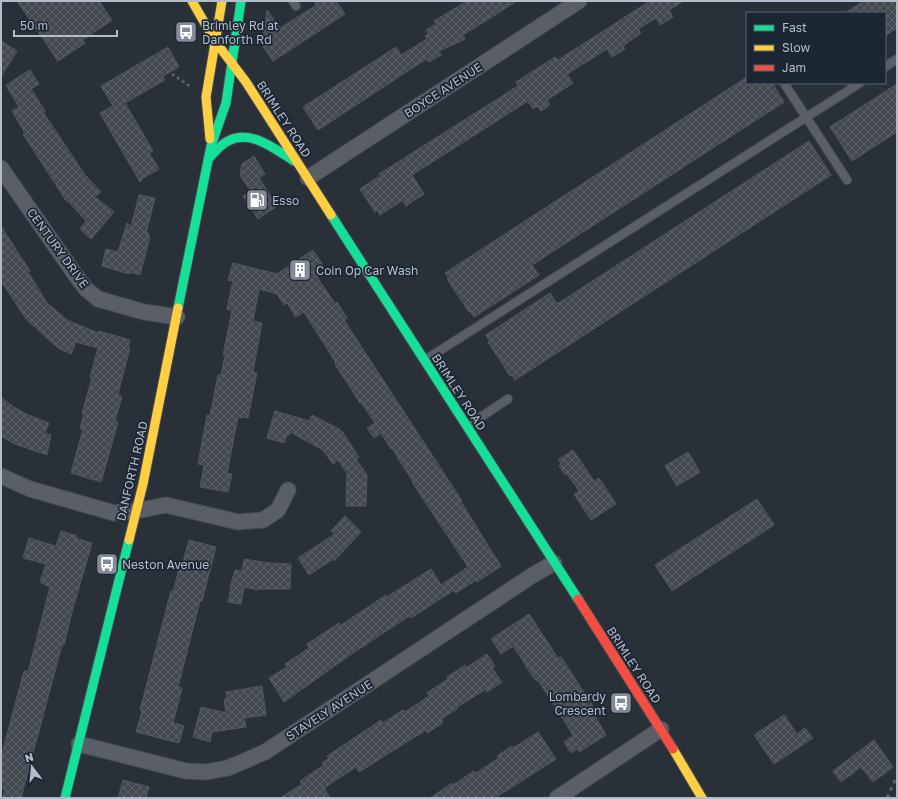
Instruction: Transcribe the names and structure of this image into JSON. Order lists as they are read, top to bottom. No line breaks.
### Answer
{"streets":{"main road":["BRIMLEY ROAD","DANFORTH ROAD"],"street":["BOYCE AVENUE","CENTURY DRIVE","STAVELY AVENUE"]},"crossings":[["BOYCE AVENUE","BRIMLEY ROAD"],["BRIMLEY ROAD","DANFORTH ROAD"],["BRIMLEY ROAD","STAVELY AVENUE"],["CENTURY DRIVE","DANFORTH ROAD"],["DANFORTH ROAD","STAVELY AVENUE"]],"places":{"bus stop":["Brimley Rd at Danforth Rd","Neston Avenue","Lombardy Crescent"],"fuel station":["Esso"],"building":["Coin Op Car Wash"]},"legend":["Fast","Slow","Jam"],"scale_bar":"50 m","north":"top"}
